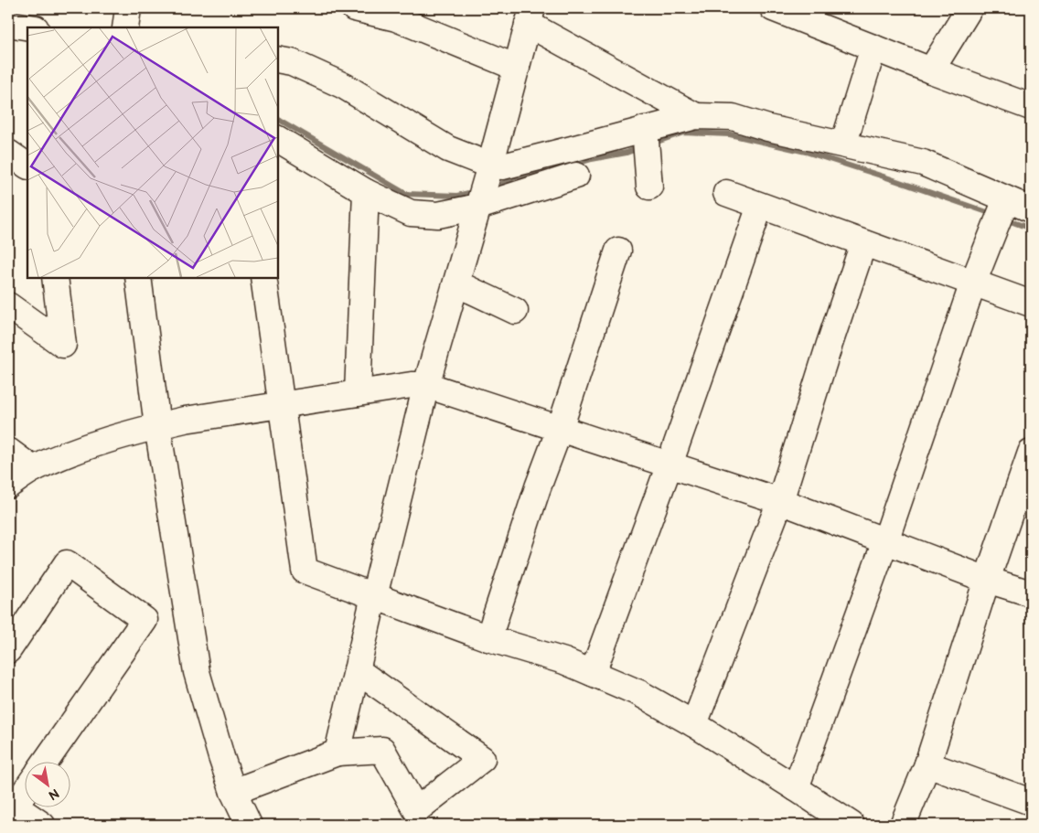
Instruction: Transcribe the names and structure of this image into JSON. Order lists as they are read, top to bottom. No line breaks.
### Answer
{"north":"bottom right"}
